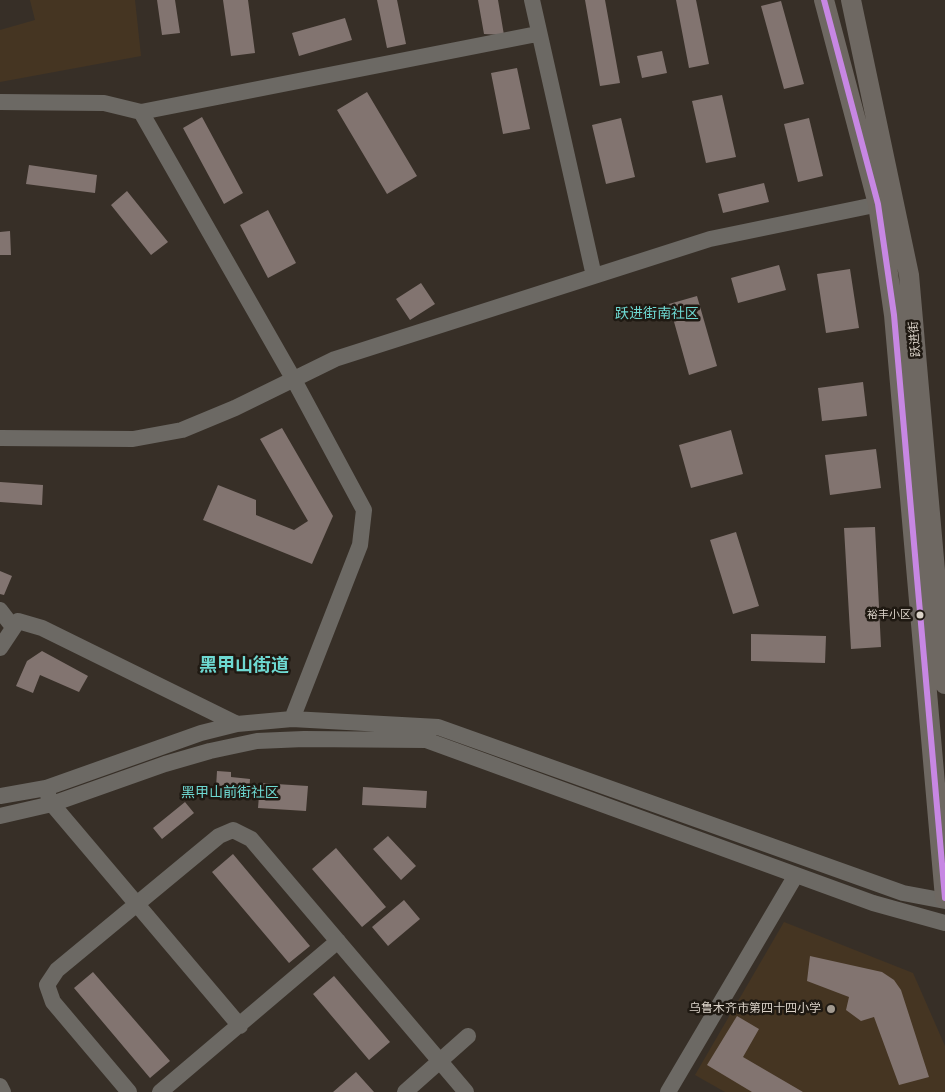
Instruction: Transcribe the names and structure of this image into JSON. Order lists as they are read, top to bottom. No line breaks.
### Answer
{"streets":{"main road":["跃进街"]},"districts":["跃进街南社区","黑甲山街道","黑甲山前街社区"],"places":["裕丰小区","乌鲁木齐市第四十四小学"]}
